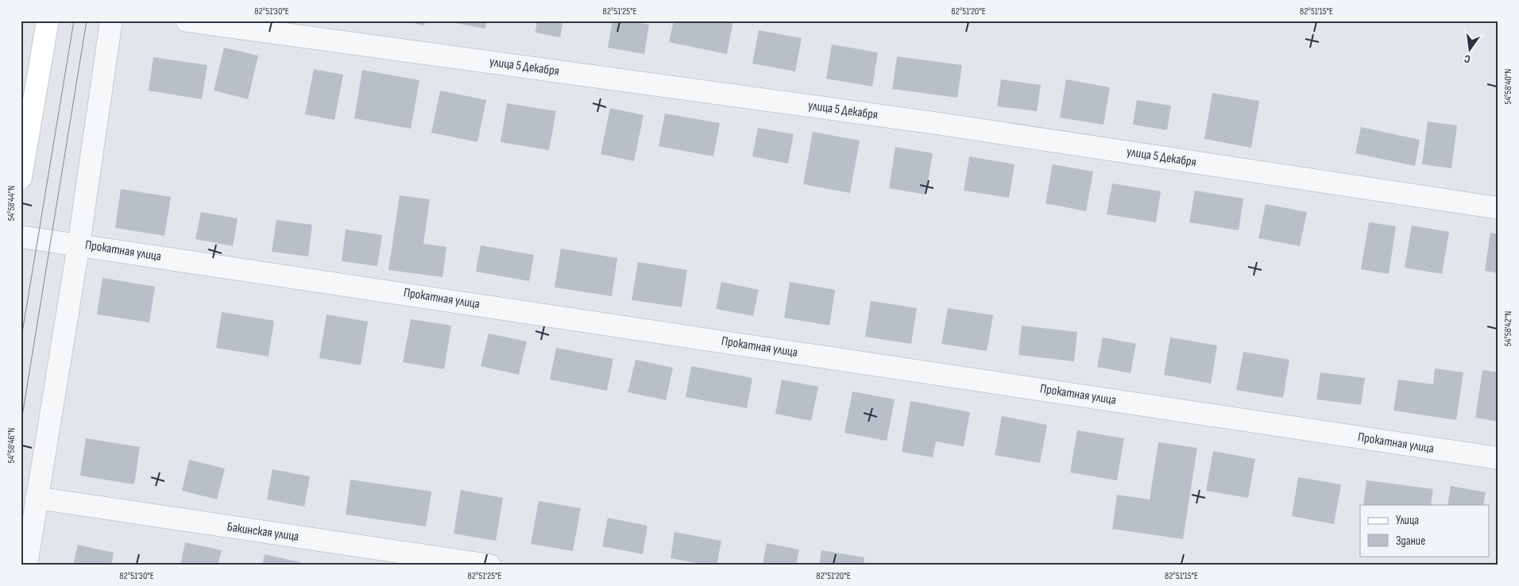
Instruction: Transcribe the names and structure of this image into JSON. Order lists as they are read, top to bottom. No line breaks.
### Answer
{"streets":{"street":["улица 5 Декабря","Прокатная улица","Бакинская улица"]},"legend":["Улица","Здание"],"north":"bottom","coordinates":["82°51'30\"E","82°51'25\"E","82°51'20\"E","82°51'15\"E","54°58'40\"N","54°58'44\"N","54°58'42\"N","54°58'46\"N"]}
